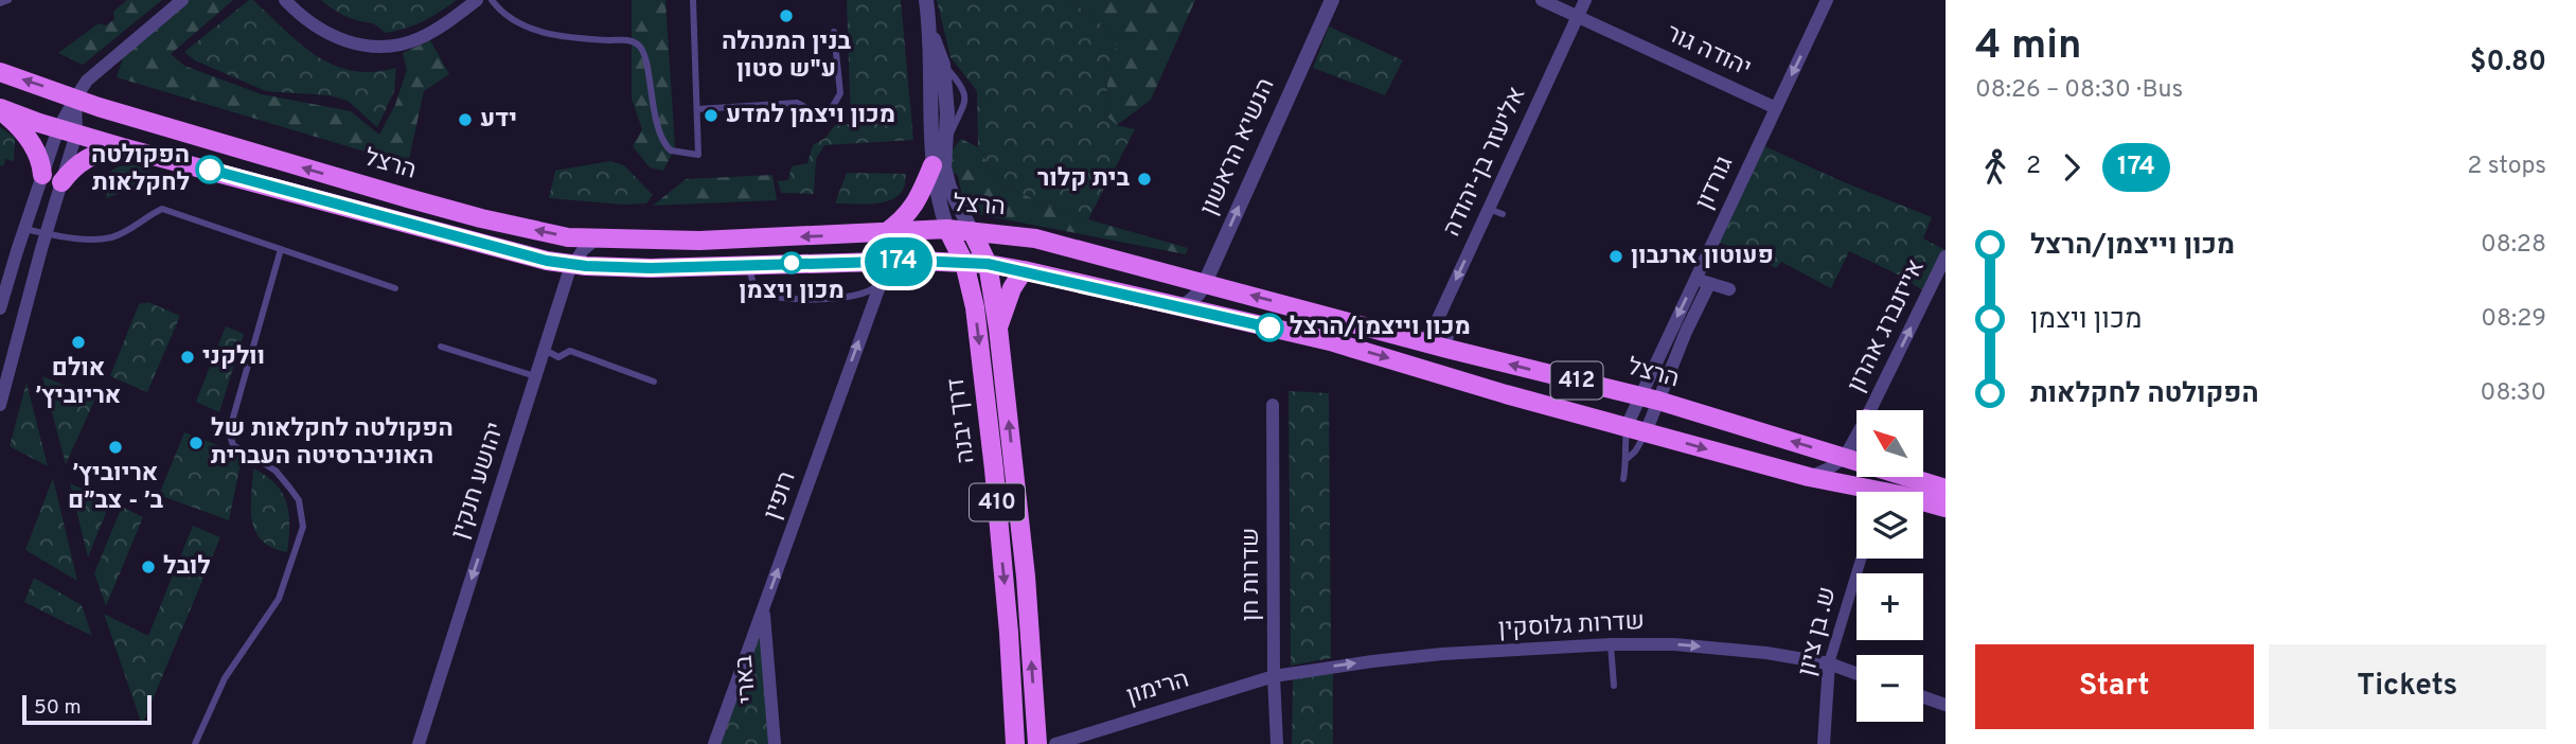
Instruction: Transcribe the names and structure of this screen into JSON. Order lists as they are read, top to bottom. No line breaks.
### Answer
{"streets":{"main road":["הרצל","412","דרך יבנה","410"],"street":["יהודה גור","הנשיא הראשון","אליעזר בן-יהודה","גורדון","אייזנברג אהרון","יהושע חנקין","רופין","שדרות חן","שדרות גלוסקין","ש. בן ציון","בארי","הרימון"]},"crossings":[["יהודה גור","אליעזר בן-יהודה"],["יהודה גור","גורדון"],["הנשיא הראשון","הרצל"],["אליעזר בן-יהודה","הרצל"],["הרצל","גורדון"],["הרצל","אייזנברג אהרון"],["הרצל","דרך יבנה"],["הרצל","יהושע חנקין"],["הרצל","רופין"],["רופין","בארי"],["שדרות חן","שדרות גלוסקין"],["שדרות חן","הרימון"],["שדרות גלוסקין","ש. בן ציון"],["שדרות גלוסקין","הרימון"]],"one_way":["הנשיא הראשון","אליעזר בן-יהודה","אייזנברג אהרון","יהושע חנקין","רופין","שדרות גלוסקין"],"places":["בנין המנהלה ע\"ש סטון","מכון ויצמן למדע","ידע","הפקולטה לחקלאות","בית קלור","פעוטון ארנבון","מכון ויצמן","מכון וייצמן/הרצל","אולם אריוביץ׳","וולקני","הפקולטה לחקלאות של האוניברסיטה העברית","אריוביץ׳ ב׳ - צב״ם","לובל"],"lines":["bus line 174"],"scale_bar":"50 m","north":"top left","page":{"on_map":"174","heading":["4 min","08:26 – 08:30 · Bus","$0.80"],"legs":["2","174","2 stops"],"list":[{"name":"מכון וייצמן/הרצל","value":"08:28"},{"name":"מכון ויצמן","value":"08:29"},{"name":"הפקולטה לחקלאות","value":"08:30"}],"map_buttons":["+","−"],"buttons":["Start","Tickets"],"scale":"50 m"}}
